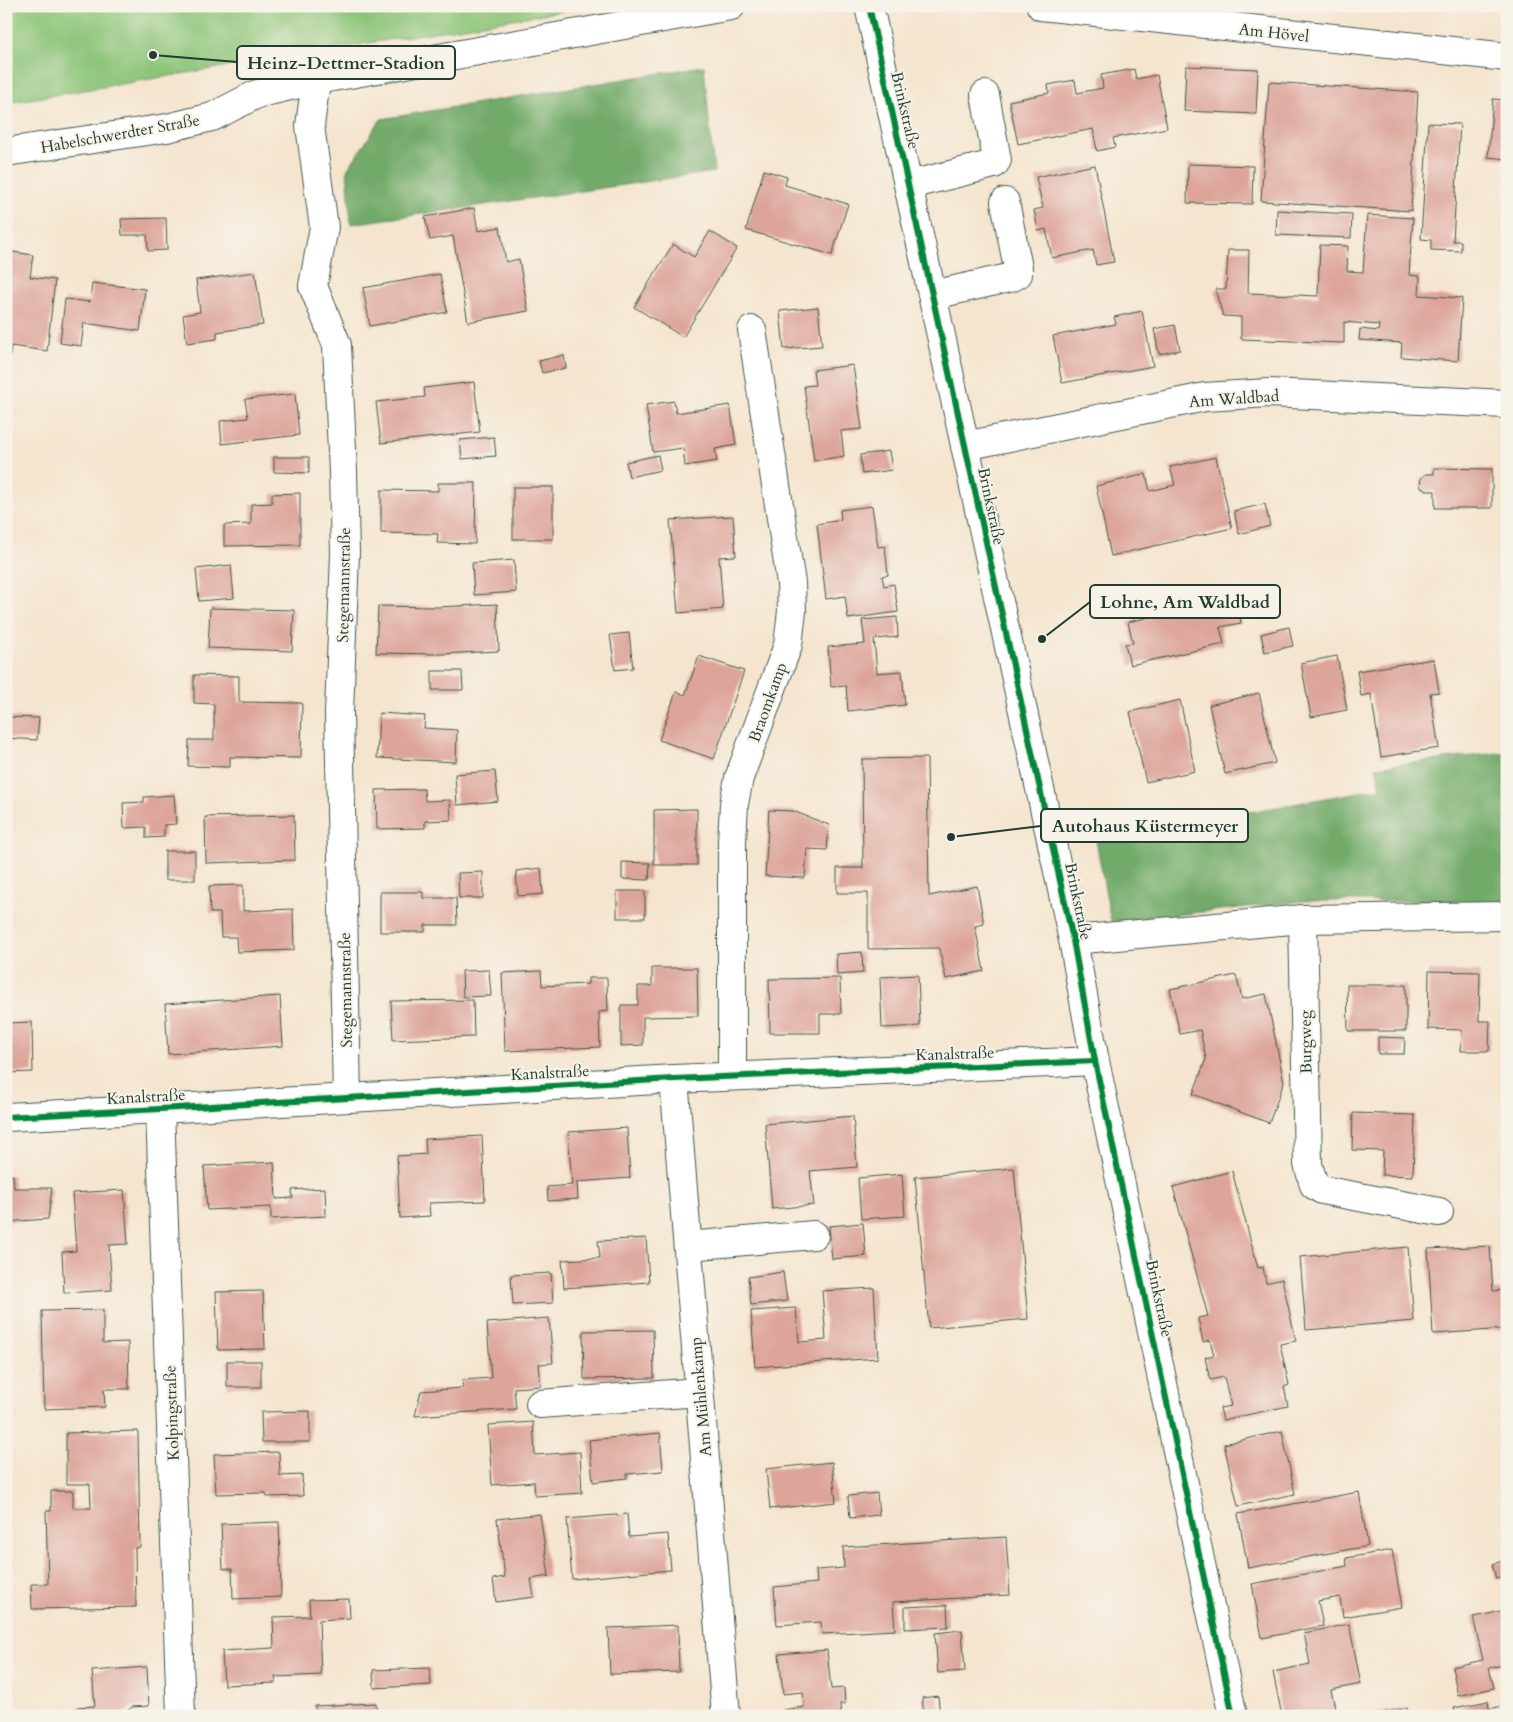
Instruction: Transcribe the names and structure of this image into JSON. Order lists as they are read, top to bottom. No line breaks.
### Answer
{"streets":{"street":["Am Hövel","Brinkstraße","Habelschwerdter Straße","Am Waldbad","Stegemannstraße","Braomkamp","Burgweg","Kanalstraße","Am Mühlenkamp","Kolpingstraße"]},"crossings":[["Brinkstraße","Am Waldbad"],["Brinkstraße","Kanalstraße"],["Habelschwerdter Straße","Stegemannstraße"],["Stegemannstraße","Kanalstraße"],["Braomkamp","Kanalstraße"],["Kanalstraße","Am Mühlenkamp"],["Kanalstraße","Kolpingstraße"]],"places":["Heinz-Dettmer-Stadion","Lohne, Am Waldbad","Autohaus Küstermeyer"]}
